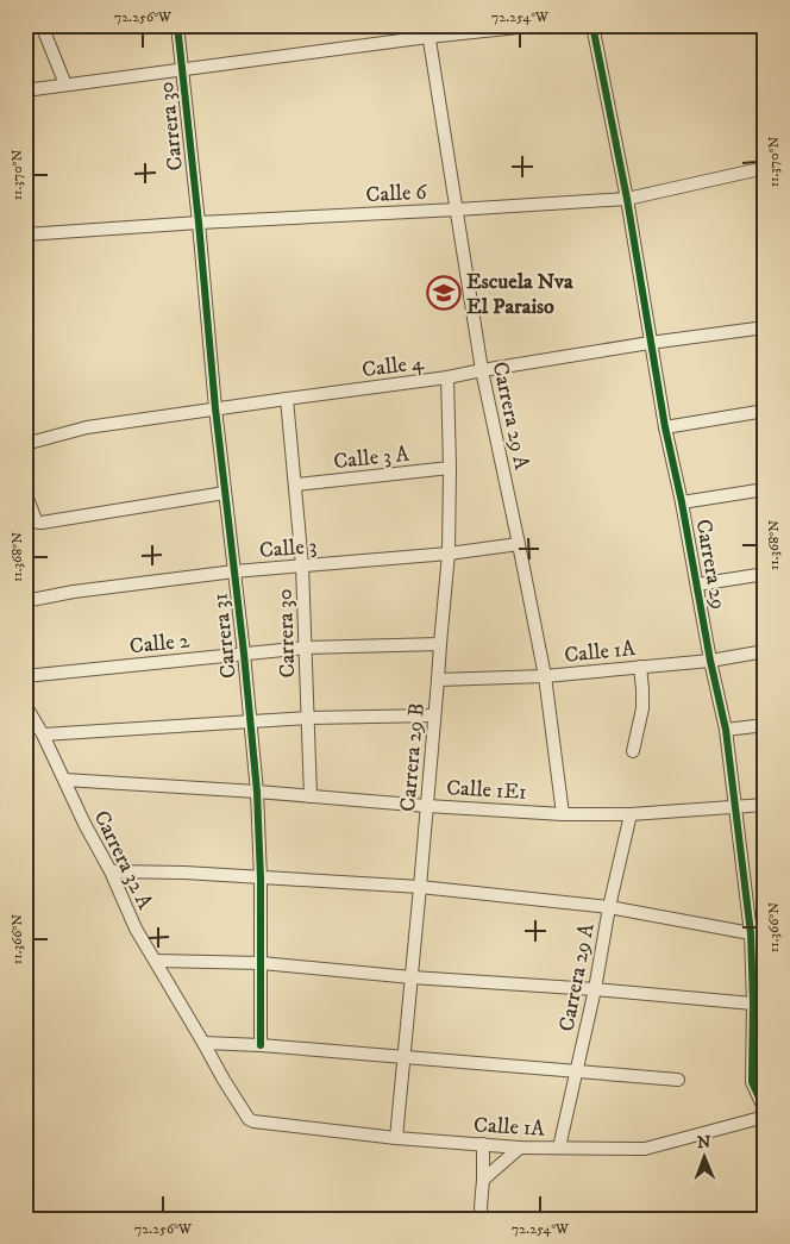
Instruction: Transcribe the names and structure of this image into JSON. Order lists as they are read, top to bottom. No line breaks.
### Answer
{"streets":{"street":["Carrera 30","Calle 6","Calle 4","Carrera 29 A","Calle 3 A","Calle 3","Carrera 29","Carrera 31","Calle 2","Calle 1A","Carrera 29 B","Calle 1E1","Carrera 32 A"]},"crossings":[["Carrera 30","Calle 6"],["Carrera 30","Calle 4"],["Carrera 30","Calle 3 A"],["Carrera 30","Calle 3"],["Carrera 30","Carrera 31"],["Carrera 30","Calle 2"],["Carrera 30","Calle 1E1"],["Calle 6","Carrera 29 A"],["Calle 6","Carrera 29"],["Calle 6","Carrera 31"],["Calle 4","Carrera 29 A"],["Calle 4","Carrera 29"],["Calle 4","Carrera 31"],["Calle 4","Carrera 29 B"],["Carrera 29 A","Calle 3"],["Carrera 29 A","Calle 1A"],["Carrera 29 A","Calle 1E1"],["Calle 3 A","Carrera 29 B"],["Calle 3","Carrera 31"],["Calle 3","Carrera 29 B"],["Carrera 29","Calle 1A"],["Carrera 29","Calle 1E1"],["Carrera 31","Calle 2"],["Carrera 31","Calle 1E1"],["Calle 2","Carrera 29 B"],["Calle 1A","Carrera 29 B"],["Calle 1A","Carrera 32 A"],["Carrera 29 B","Calle 1E1"],["Calle 1E1","Carrera 32 A"]],"places":{"school or university":["Escuela Nva El Paraiso"]},"north":"top","coordinates":["72.256°W","72.254°W","11.370°N","11.368°N","11.366°N"]}
